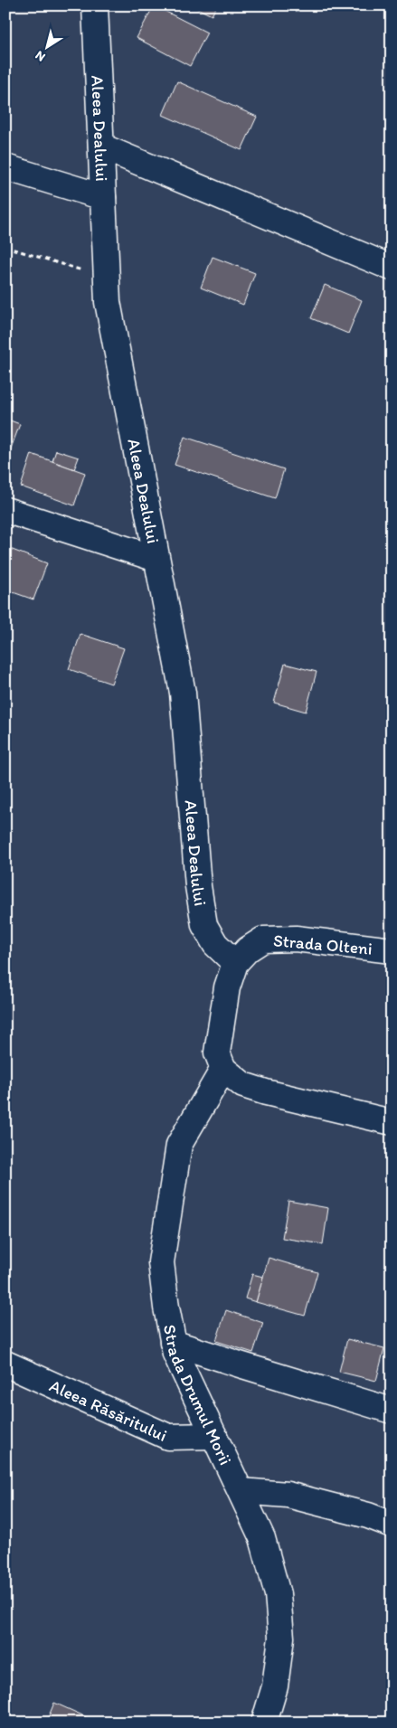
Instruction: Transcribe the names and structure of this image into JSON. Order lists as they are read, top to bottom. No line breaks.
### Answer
{"streets":{"street":["Aleea Dealului","Strada Olteni","Strada Drumul Morii","Aleea Răsăritului"]},"crossings":[["Aleea Dealului","Strada Olteni"],["Strada Drumul Morii","Aleea Răsăritului"]],"north":"bottom left"}
